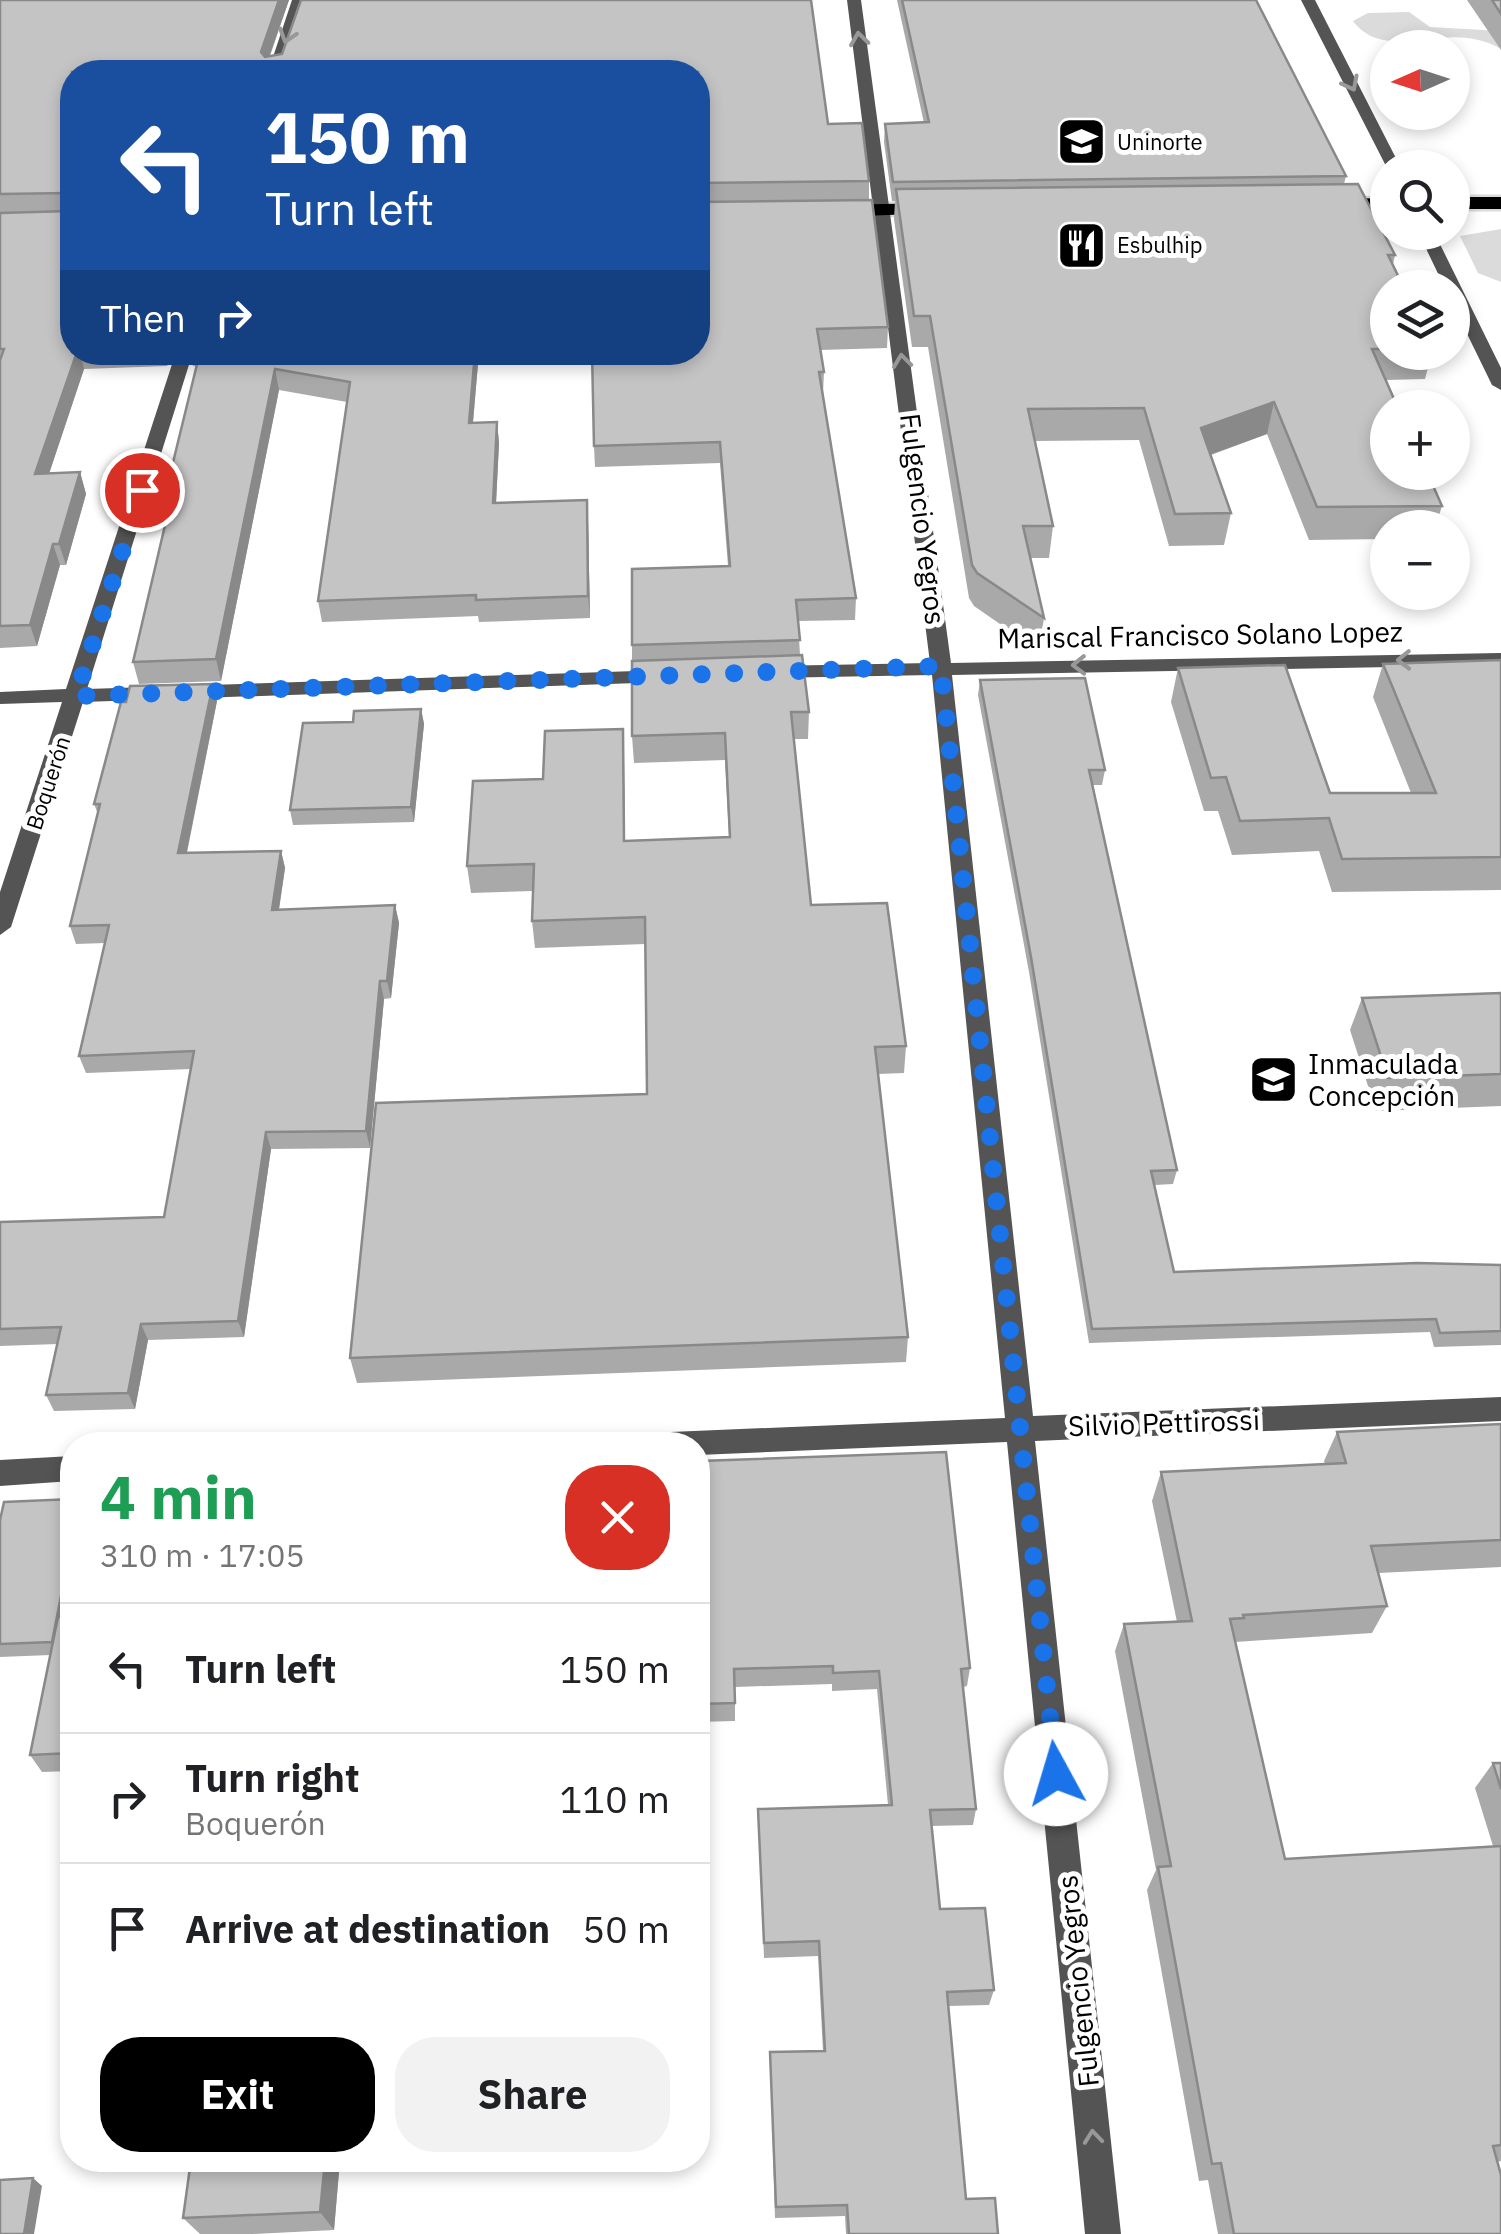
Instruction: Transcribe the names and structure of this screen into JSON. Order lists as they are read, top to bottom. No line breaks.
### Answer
{"streets":{"street":["Fulgencio Yegros","Mariscal Francisco Solano Lopez","Boquerón","Silvio Pettirossi"]},"crossings":[["Fulgencio Yegros","Mariscal Francisco Solano Lopez"],["Fulgencio Yegros","Silvio Pettirossi"]],"one_way":["Fulgencio Yegros","Mariscal Francisco Solano Lopez"],"places":{"school or university":["Uninorte","Inmaculada Concepción"],"restaurant":["Esbulhip"]},"north":"left","page":{"map_buttons":["+","−"],"turn":["150 m","Turn left"],"then":"Then","heading":["4 min","310 m · 17:05"],"list":[{"name":"Turn left","value":"150 m"},{"name":"Turn right","note":"Boquerón","value":"110 m"},{"name":"Arrive at destination","value":"50 m"}],"buttons":["Exit","Share"]}}
